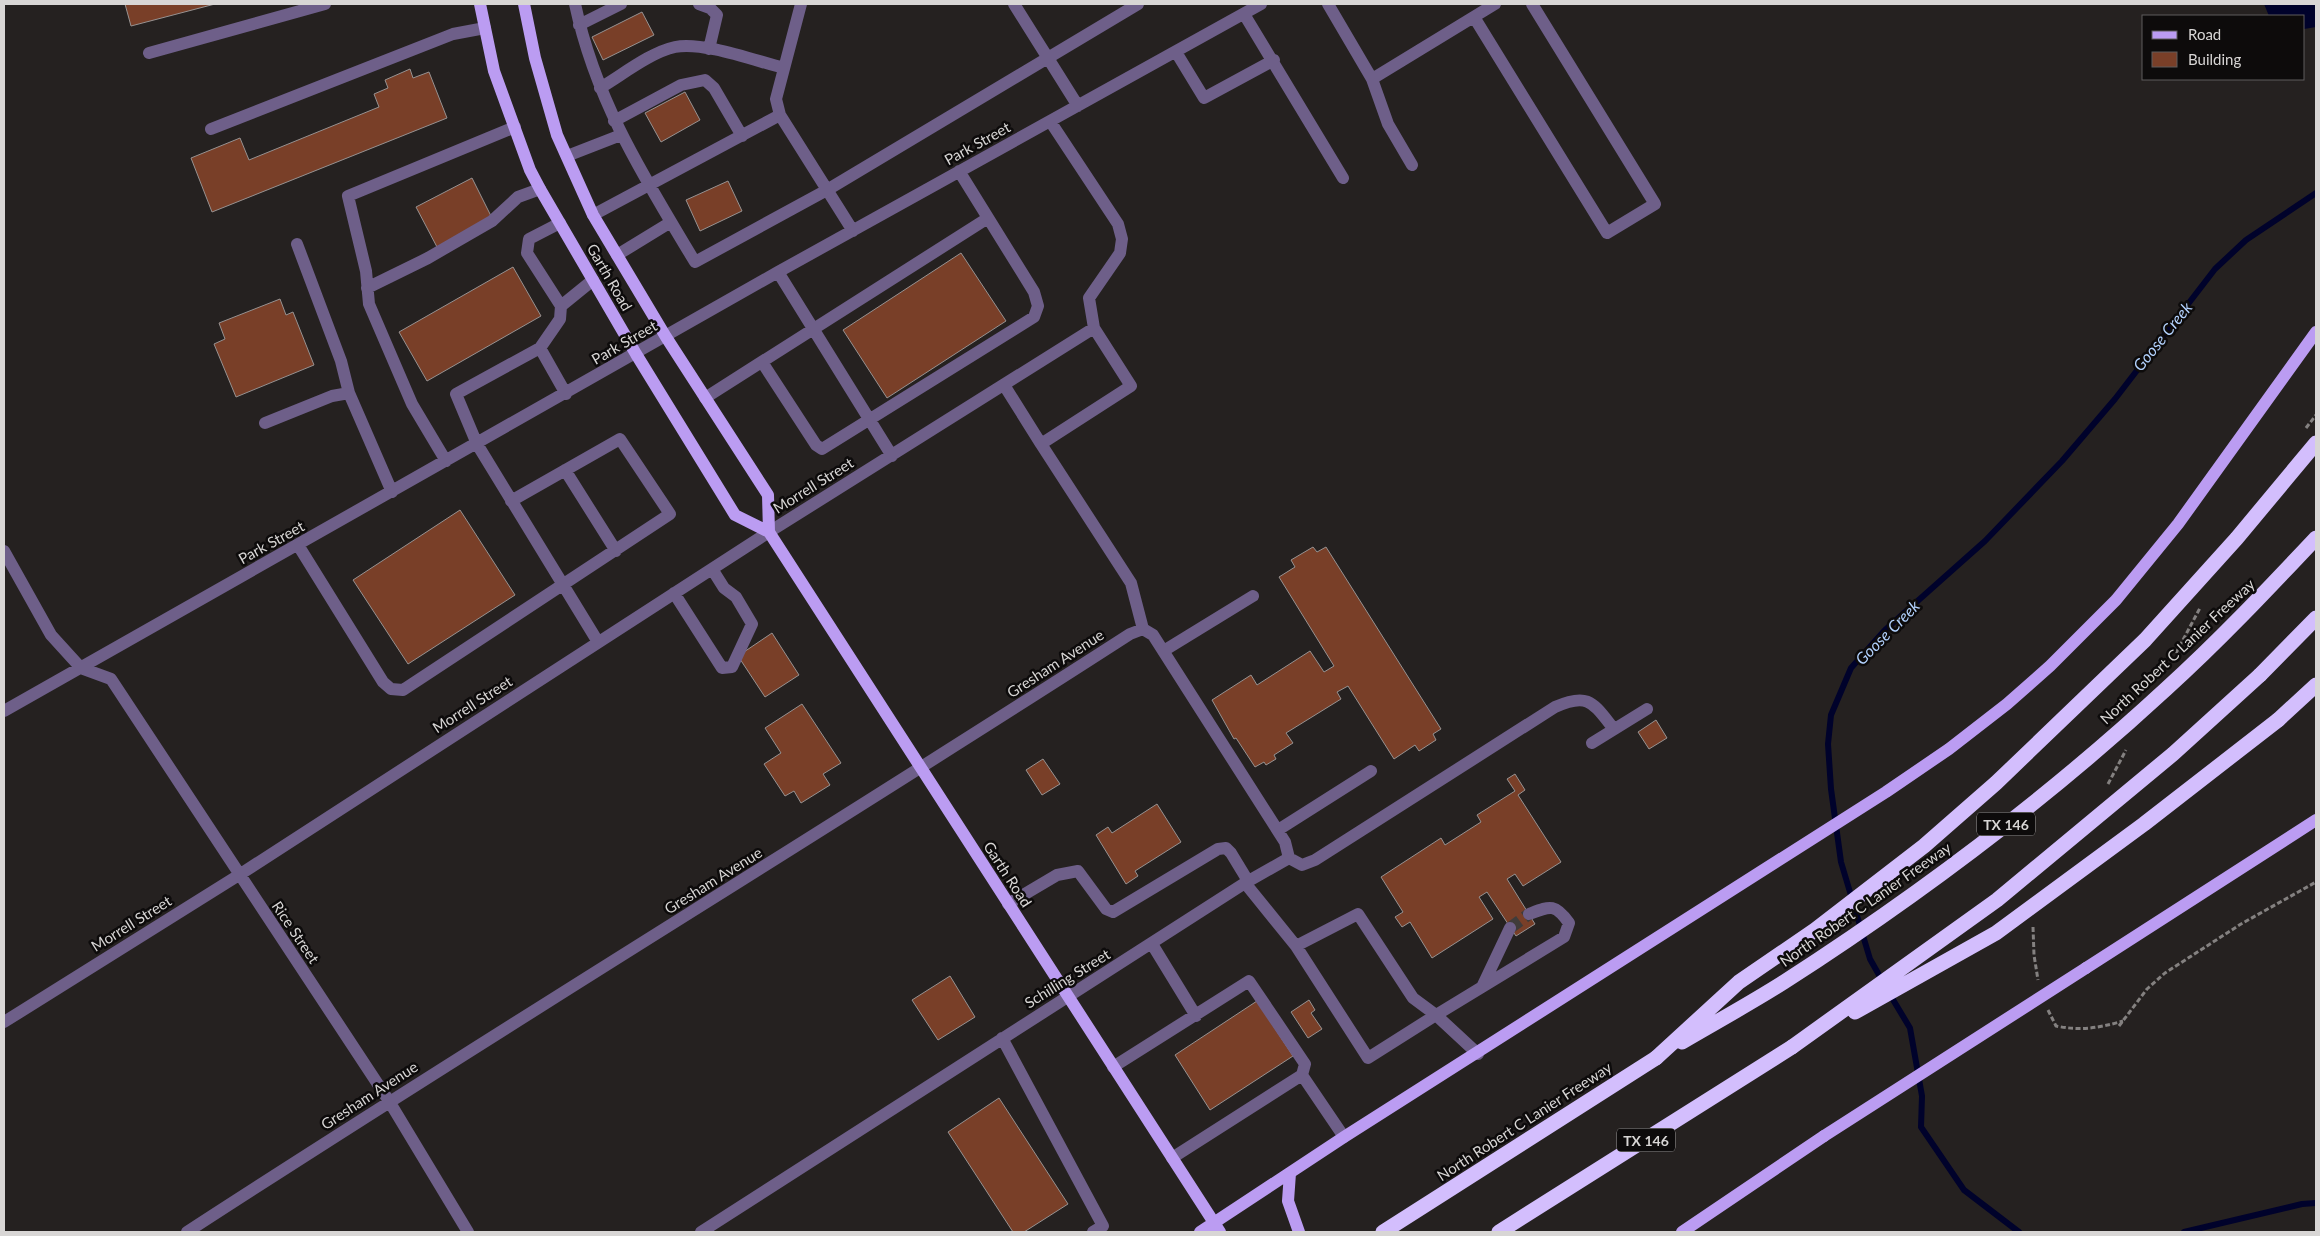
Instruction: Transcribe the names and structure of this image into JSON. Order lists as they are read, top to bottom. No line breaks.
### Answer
{"streets":{"highway":["North Robert C Lanier Freeway","TX 146"],"main road":["Garth Road"],"street":["Park Street","Morrell Street","Gresham Avenue","Rice Street","Schilling Street"]},"crossings":[["Park Street","Garth Road"],["Park Street","Rice Street"],["Garth Road","Morrell Street"],["Garth Road","Gresham Avenue"],["Garth Road","Schilling Street"],["Morrell Street","Rice Street"],["Gresham Avenue","Rice Street"]],"water":["Goose Creek"],"legend":["Road","Building"]}
